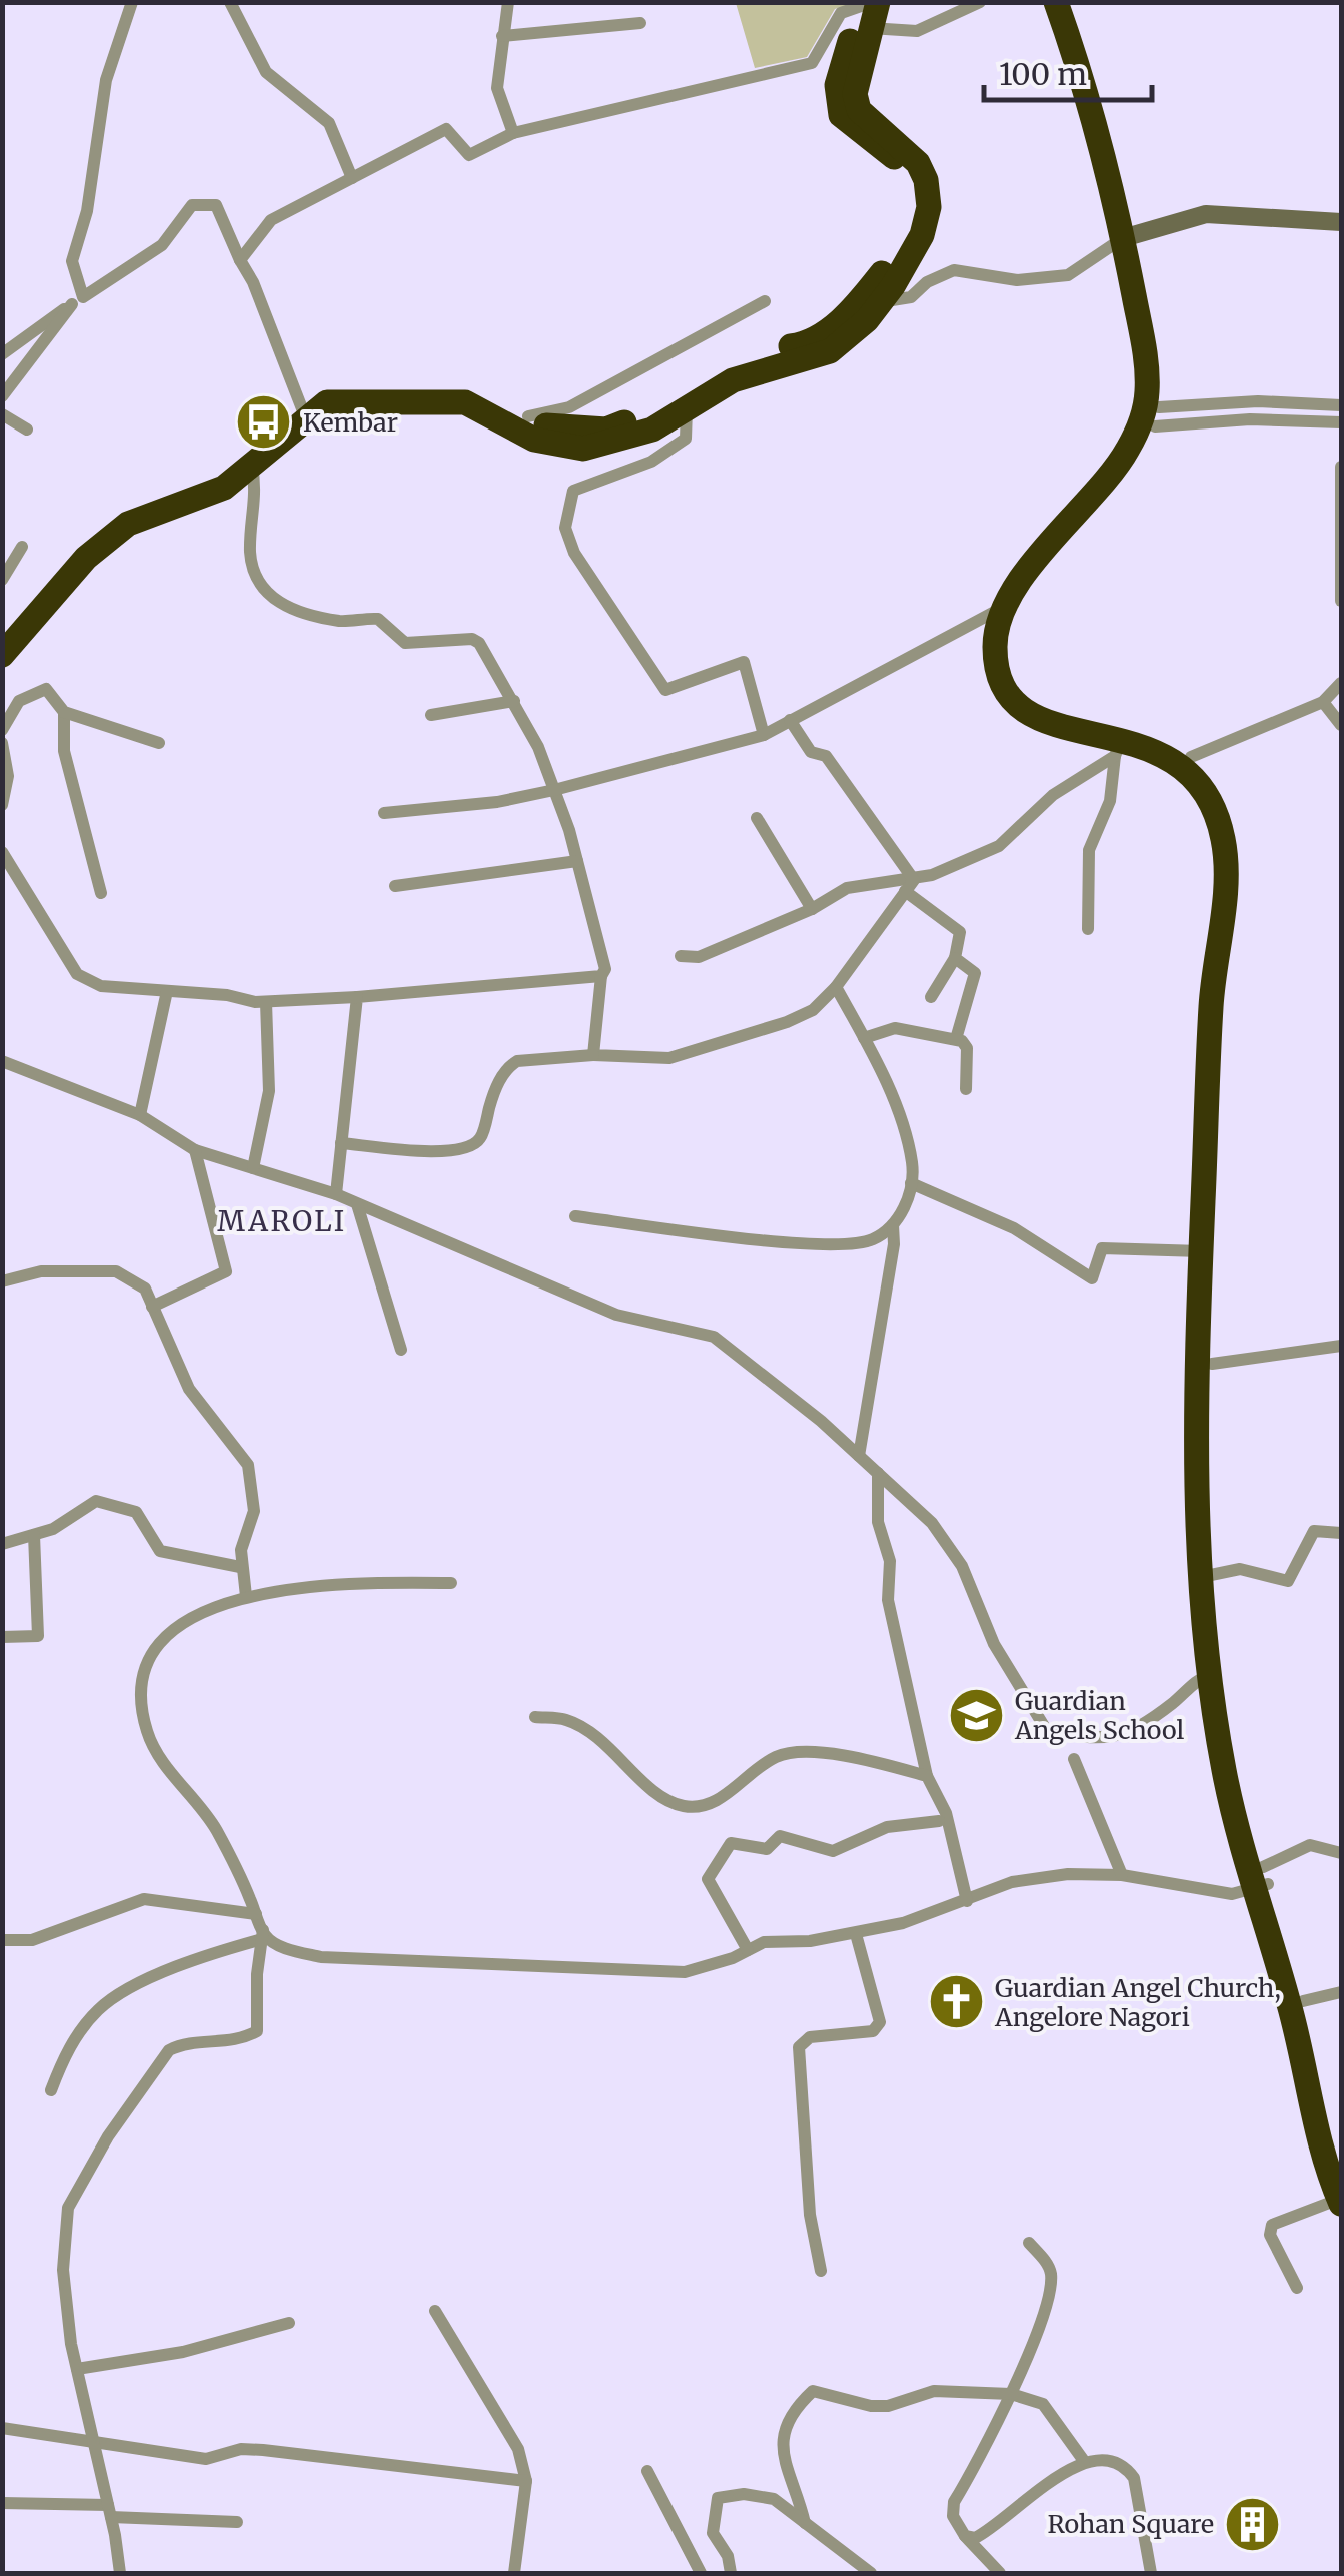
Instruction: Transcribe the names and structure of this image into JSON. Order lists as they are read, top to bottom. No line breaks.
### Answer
{"districts":["MAROLI"],"places":{"bus stop":["Kembar"],"school or university":["Guardian Angels School"],"church":["Guardian Angel Church, Angelore Nagori"],"building":["Rohan Square"]},"scale_bar":"100 m"}
